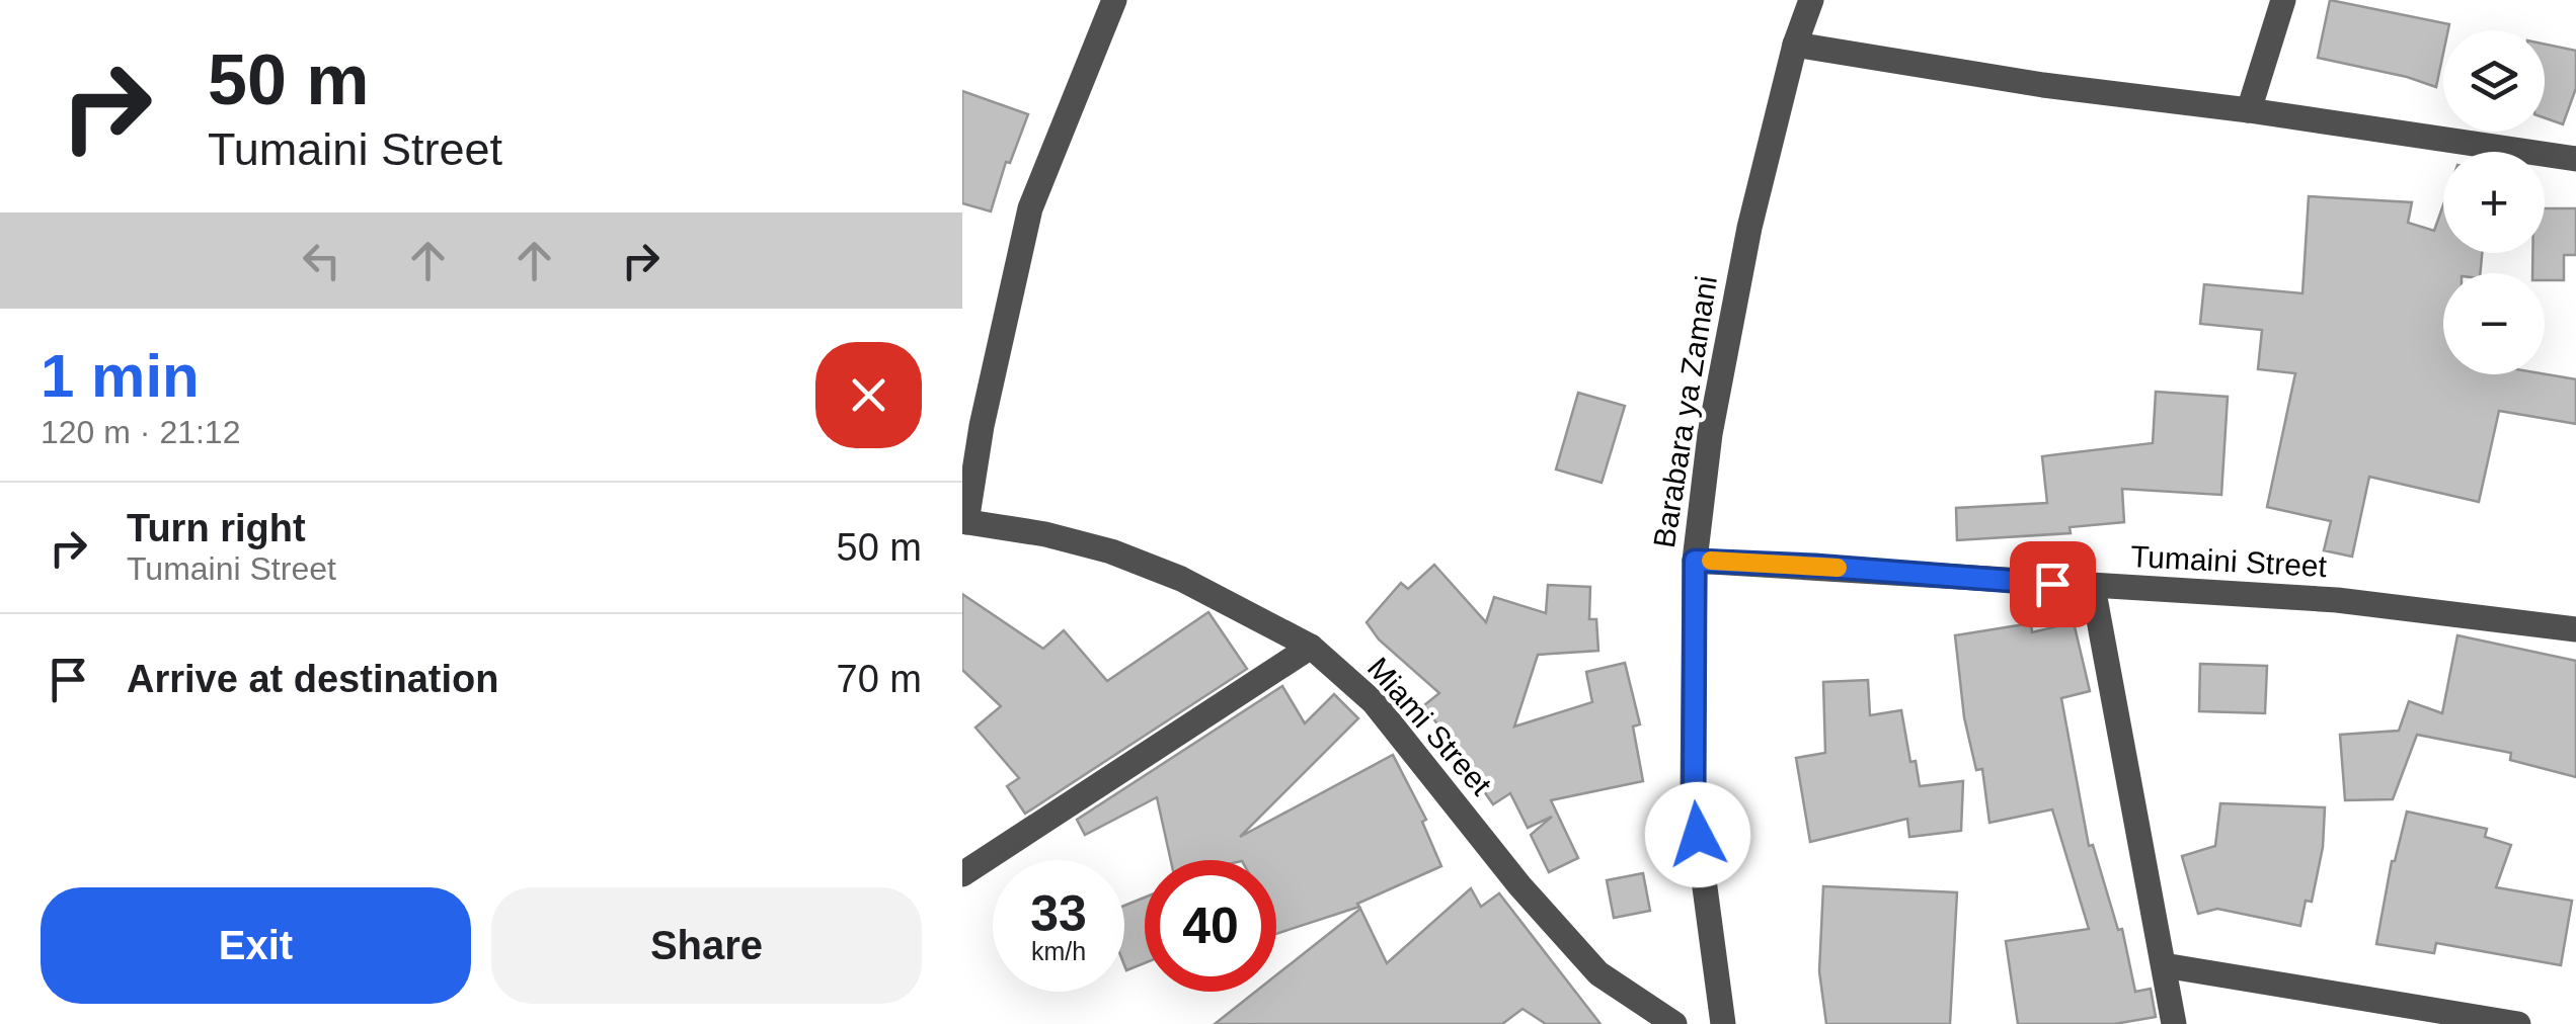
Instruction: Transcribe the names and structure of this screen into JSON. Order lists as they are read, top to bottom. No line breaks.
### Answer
{"streets":{"street":["Barabara ya Zamani","Tumaini Street","Miami Street"]},"crossings":[["Barabara ya Zamani","Tumaini Street"]],"page":{"turn":["50 m","Tumaini Street"],"map_buttons":["+","−"],"heading":["1 min","120 m · 21:12"],"list":[{"name":"Turn right","note":"Tumaini Street","value":"50 m"},{"name":"Arrive at destination","value":"70 m"}],"speed":"33 km/h","limit":"40","buttons":["Exit","Share"]}}
